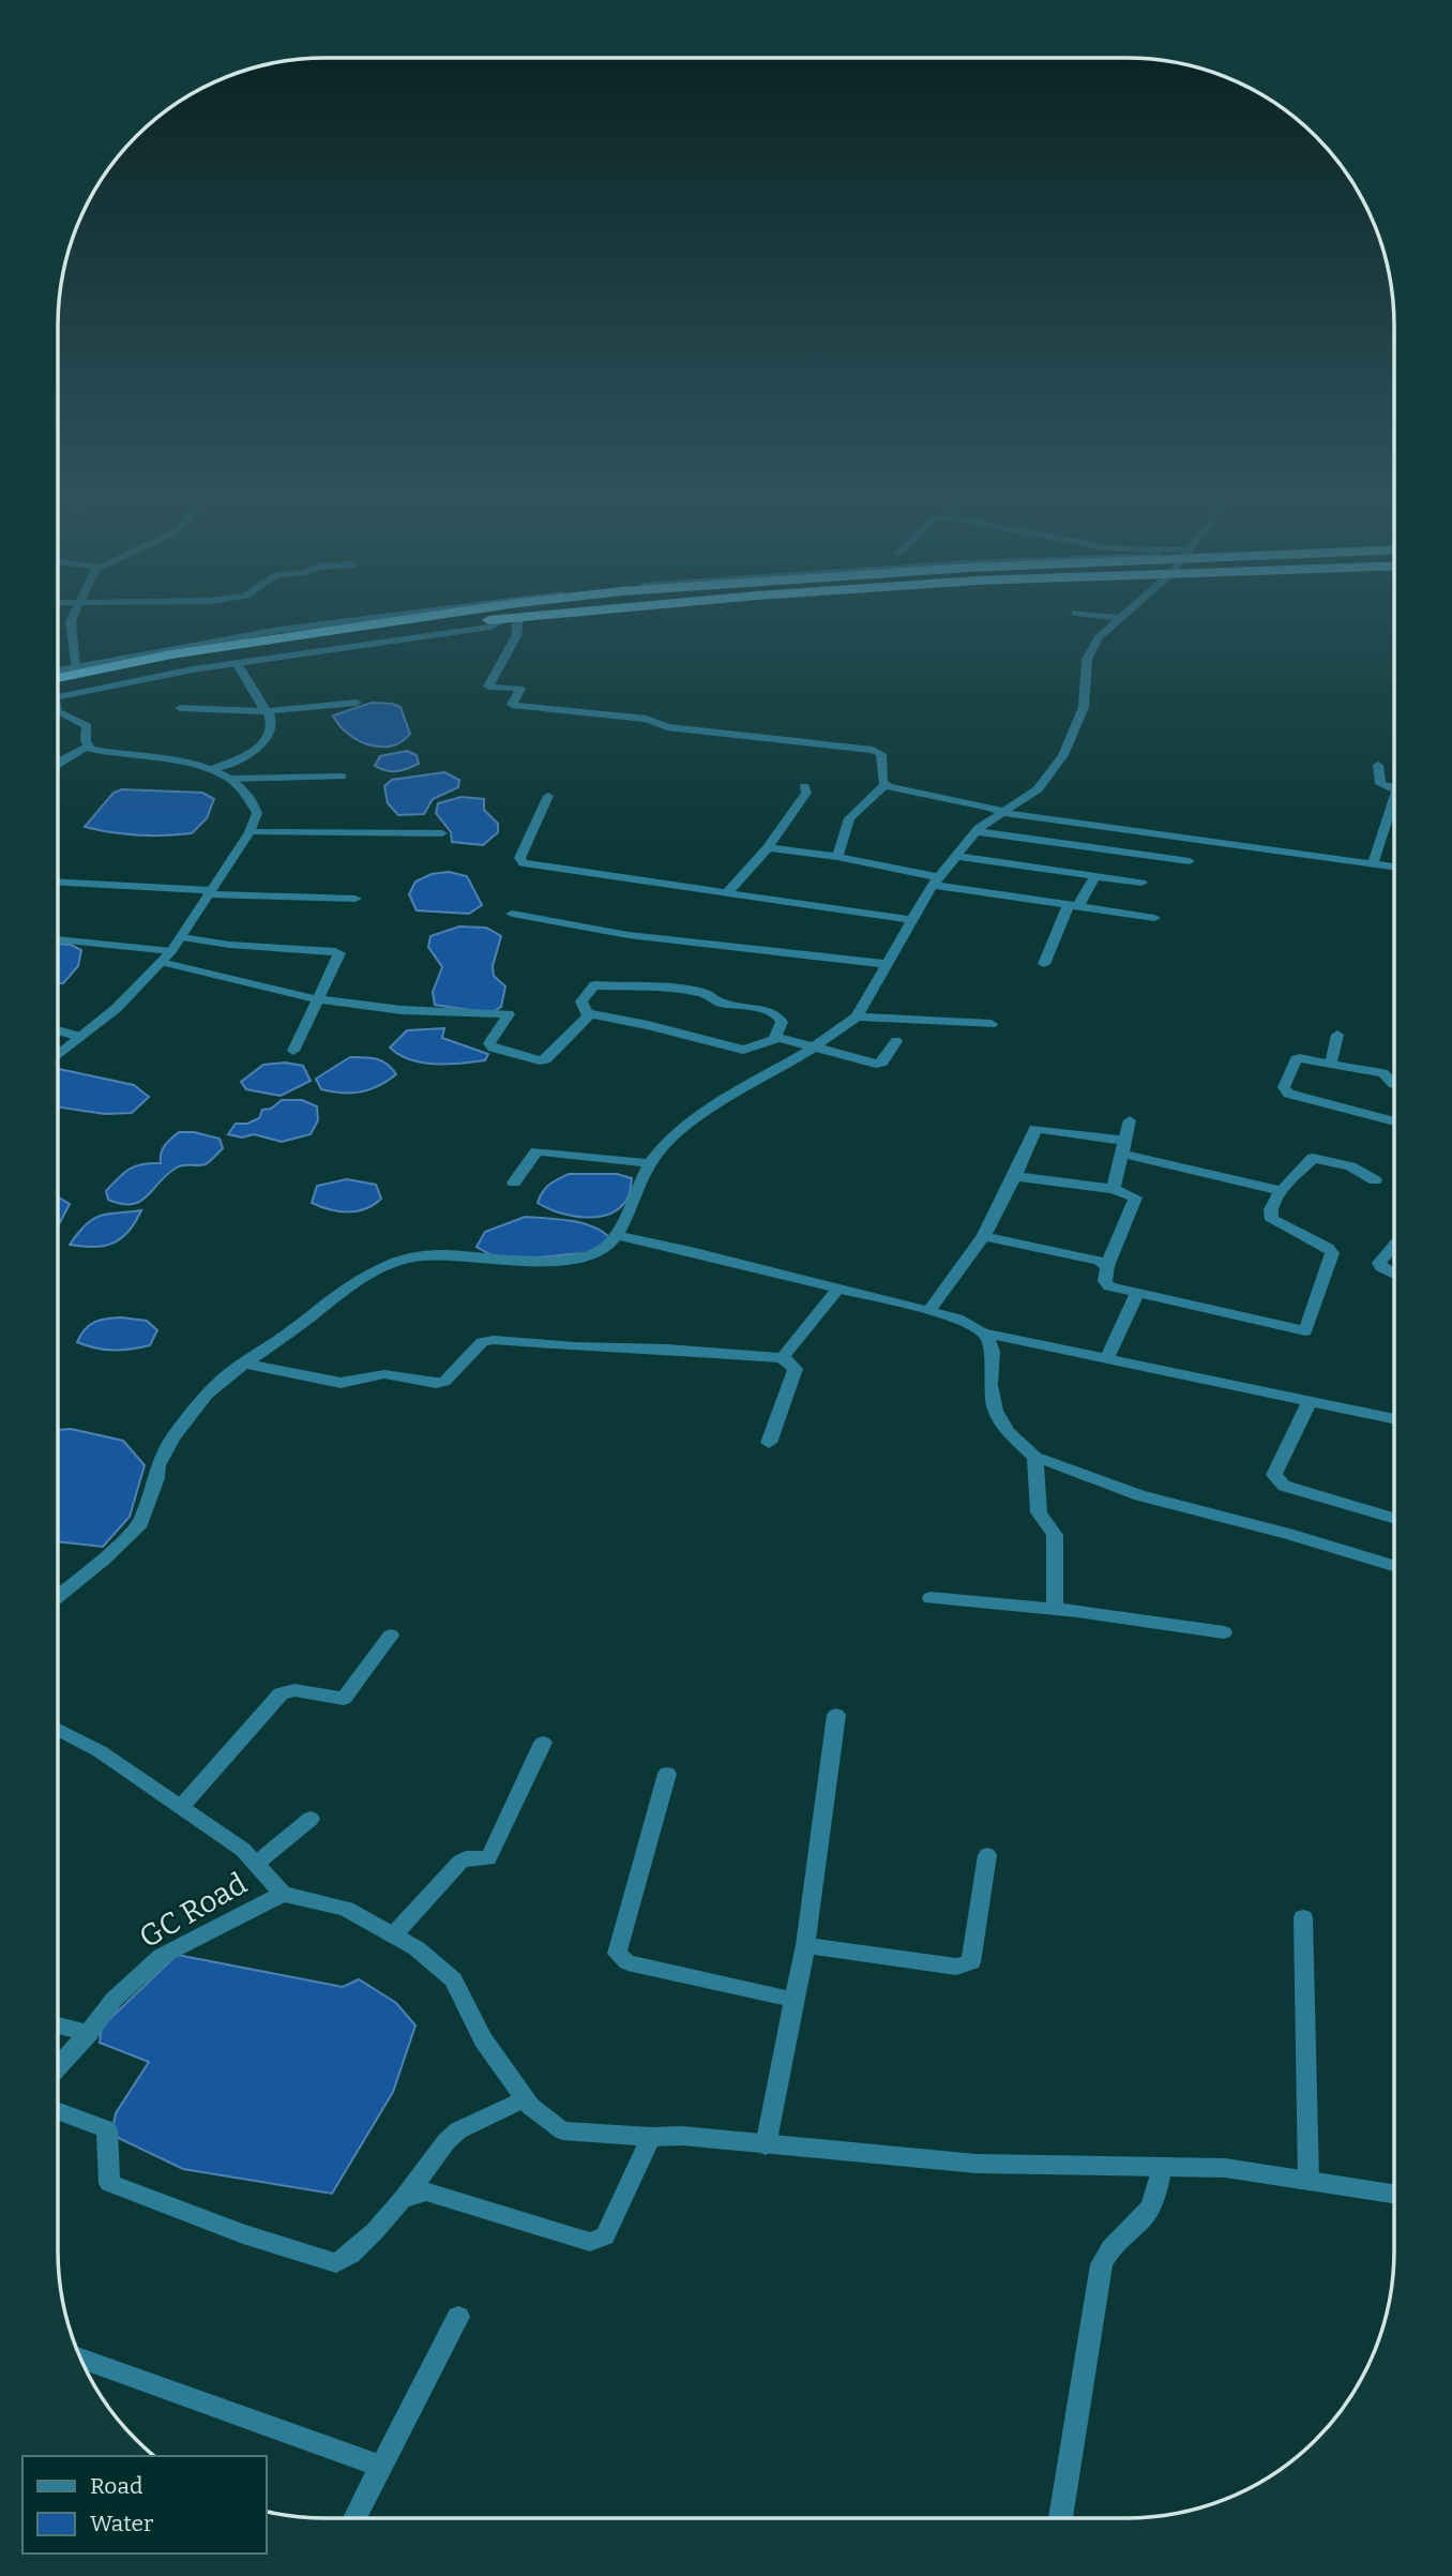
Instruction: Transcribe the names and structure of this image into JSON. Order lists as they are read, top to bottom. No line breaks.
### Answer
{"streets":{"street":["GC Road"]},"legend":["Road","Water"]}
